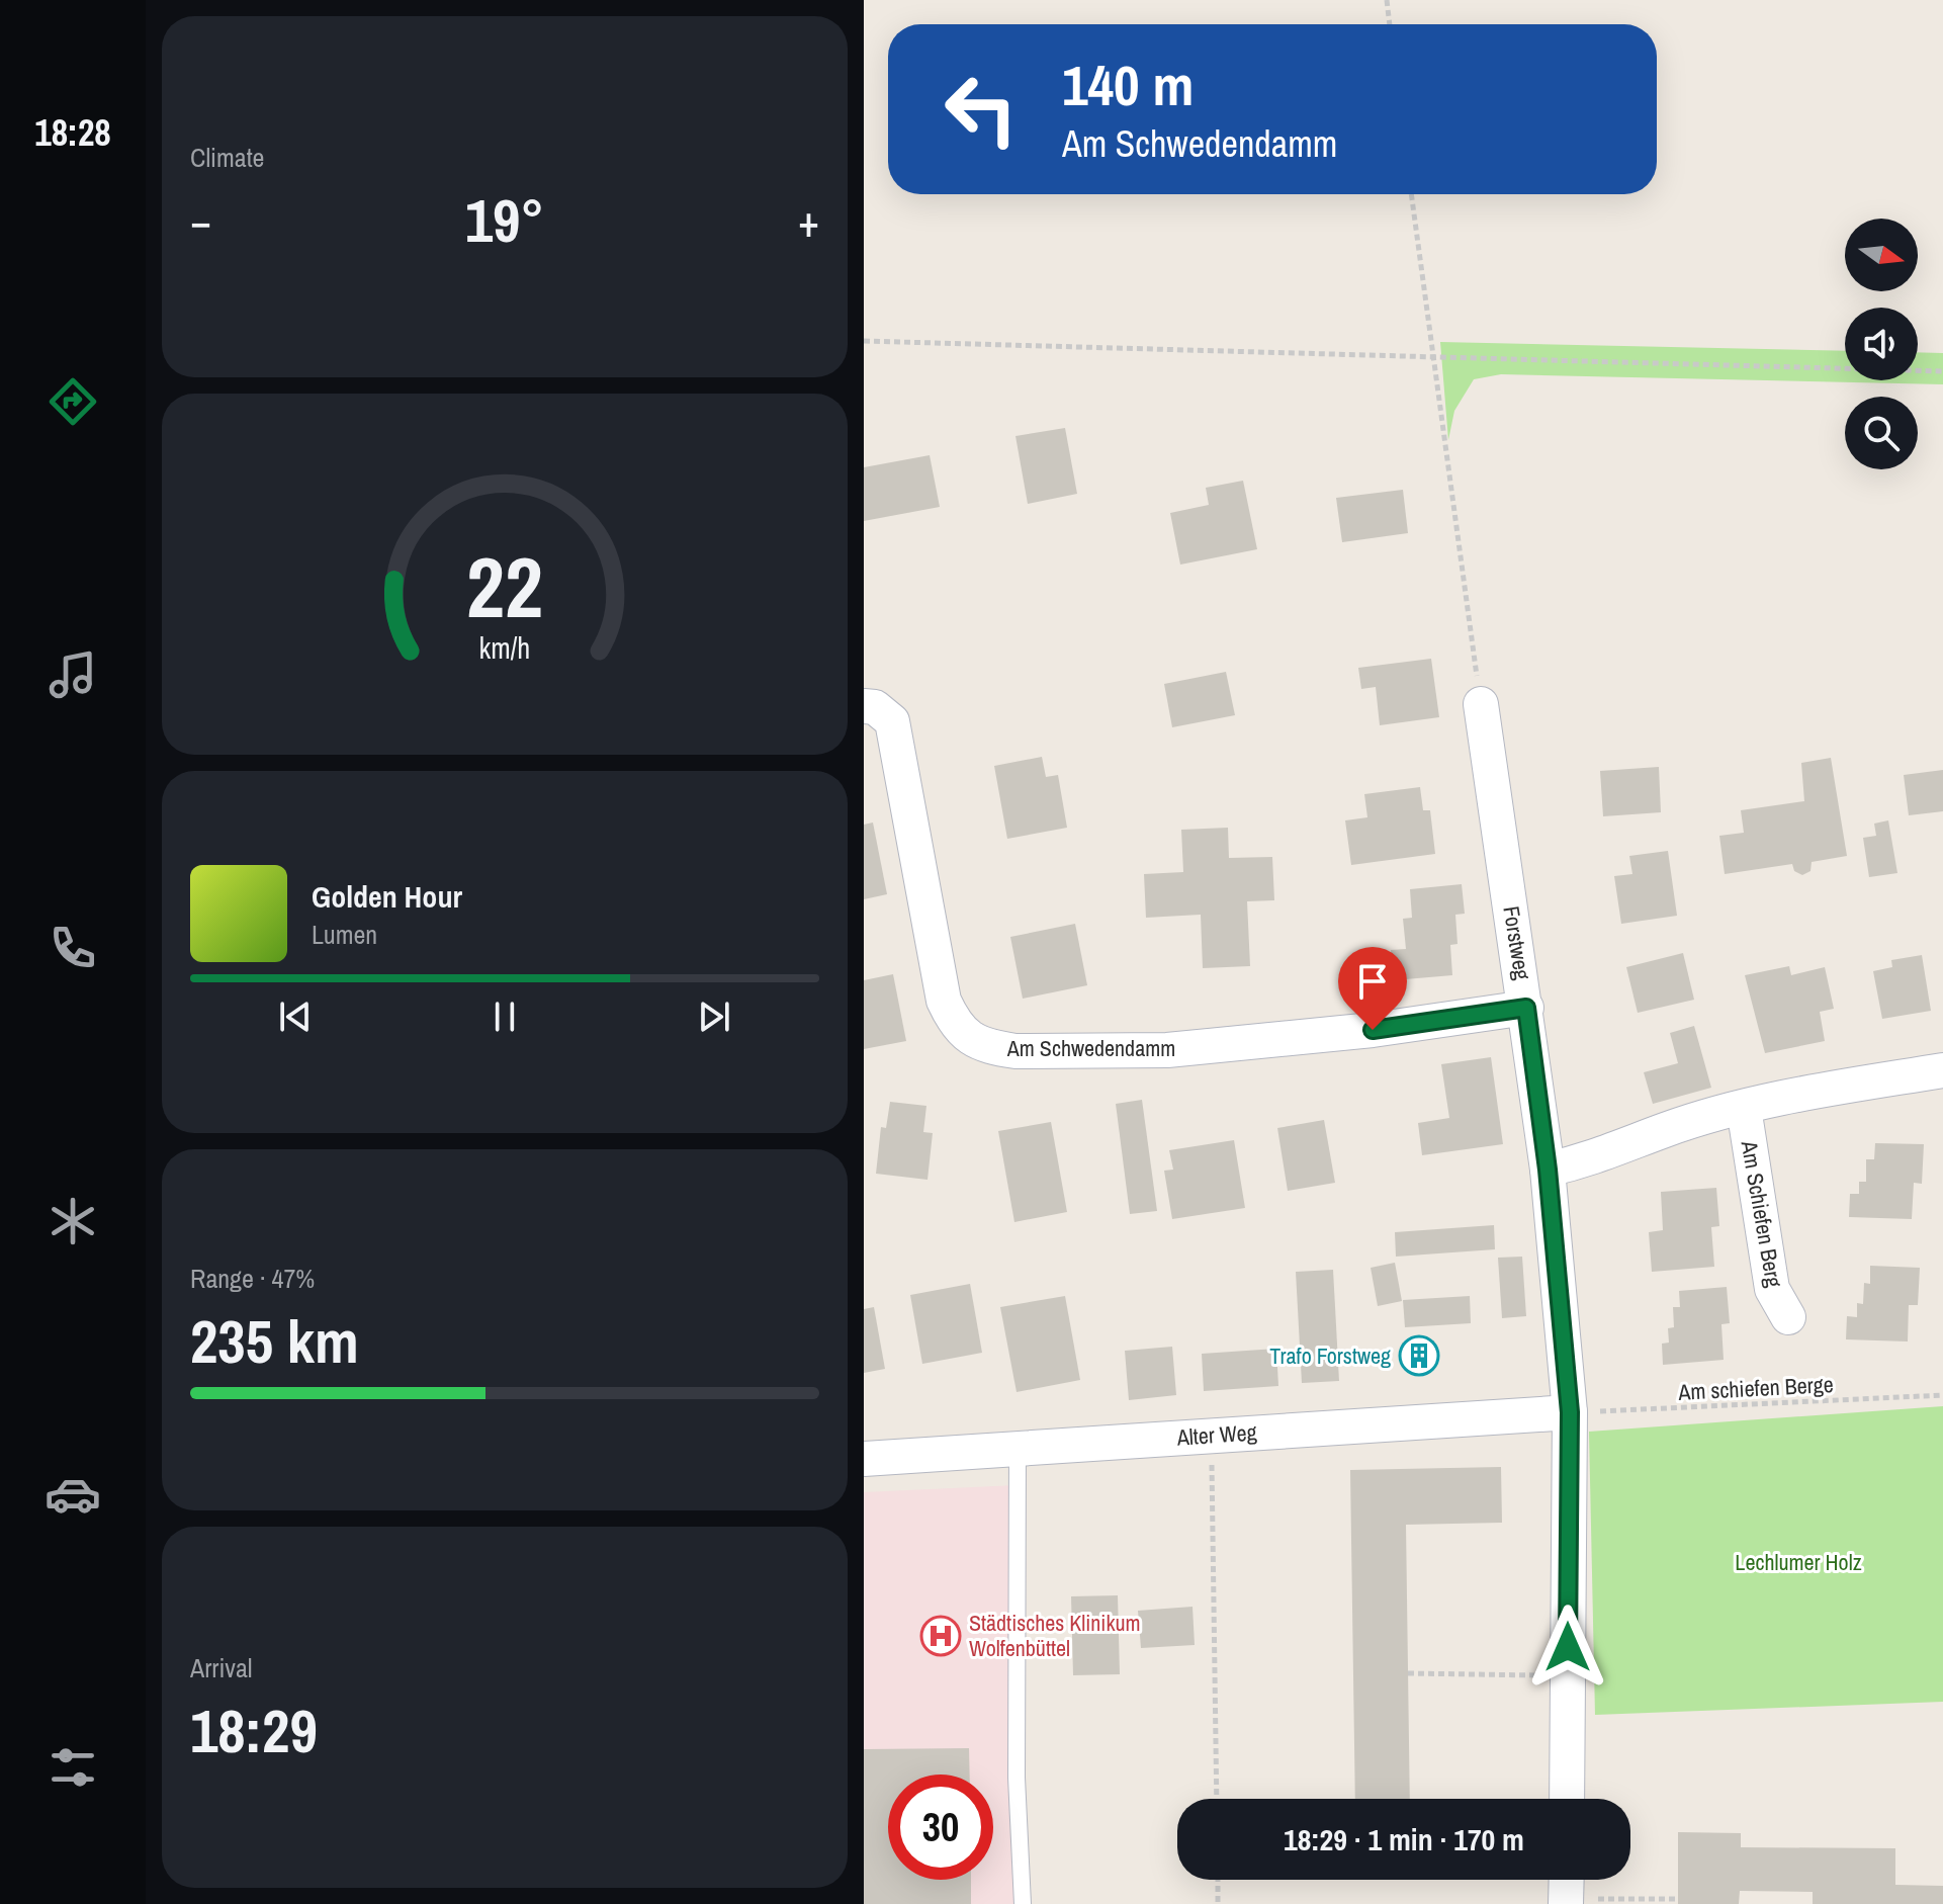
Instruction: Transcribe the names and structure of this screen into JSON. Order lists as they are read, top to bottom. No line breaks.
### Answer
{"streets":{"street":["Forstweg","Am Schwedendamm","Am Schiefen Berg","Alter Weg"],"path":["Am schiefen Berge"]},"crossings":[["Forstweg","Am Schwedendamm"],["Forstweg","Am Schiefen Berg"],["Forstweg","Am schiefen Berge"],["Forstweg","Alter Weg"],["Am schiefen Berge","Alter Weg"]],"parks":["Lechlumer Holz"],"places":{"building":["Trafo Forstweg"],"hospital":["Städtisches Klinikum Wolfenbüttel"]},"north":"right","page":{"tabs":"18:28","tile":["Climate",["Range · 47%","235 km"],["Arrival","18:29"]],"turn":["140 m","Am Schwedendamm"],"heat":["−","19°","+"],"song":["Golden Hour","Lumen"],"limit":"30","trip":"18:29 · 1 min · 170 m","gauge":["22","km/h"]}}
